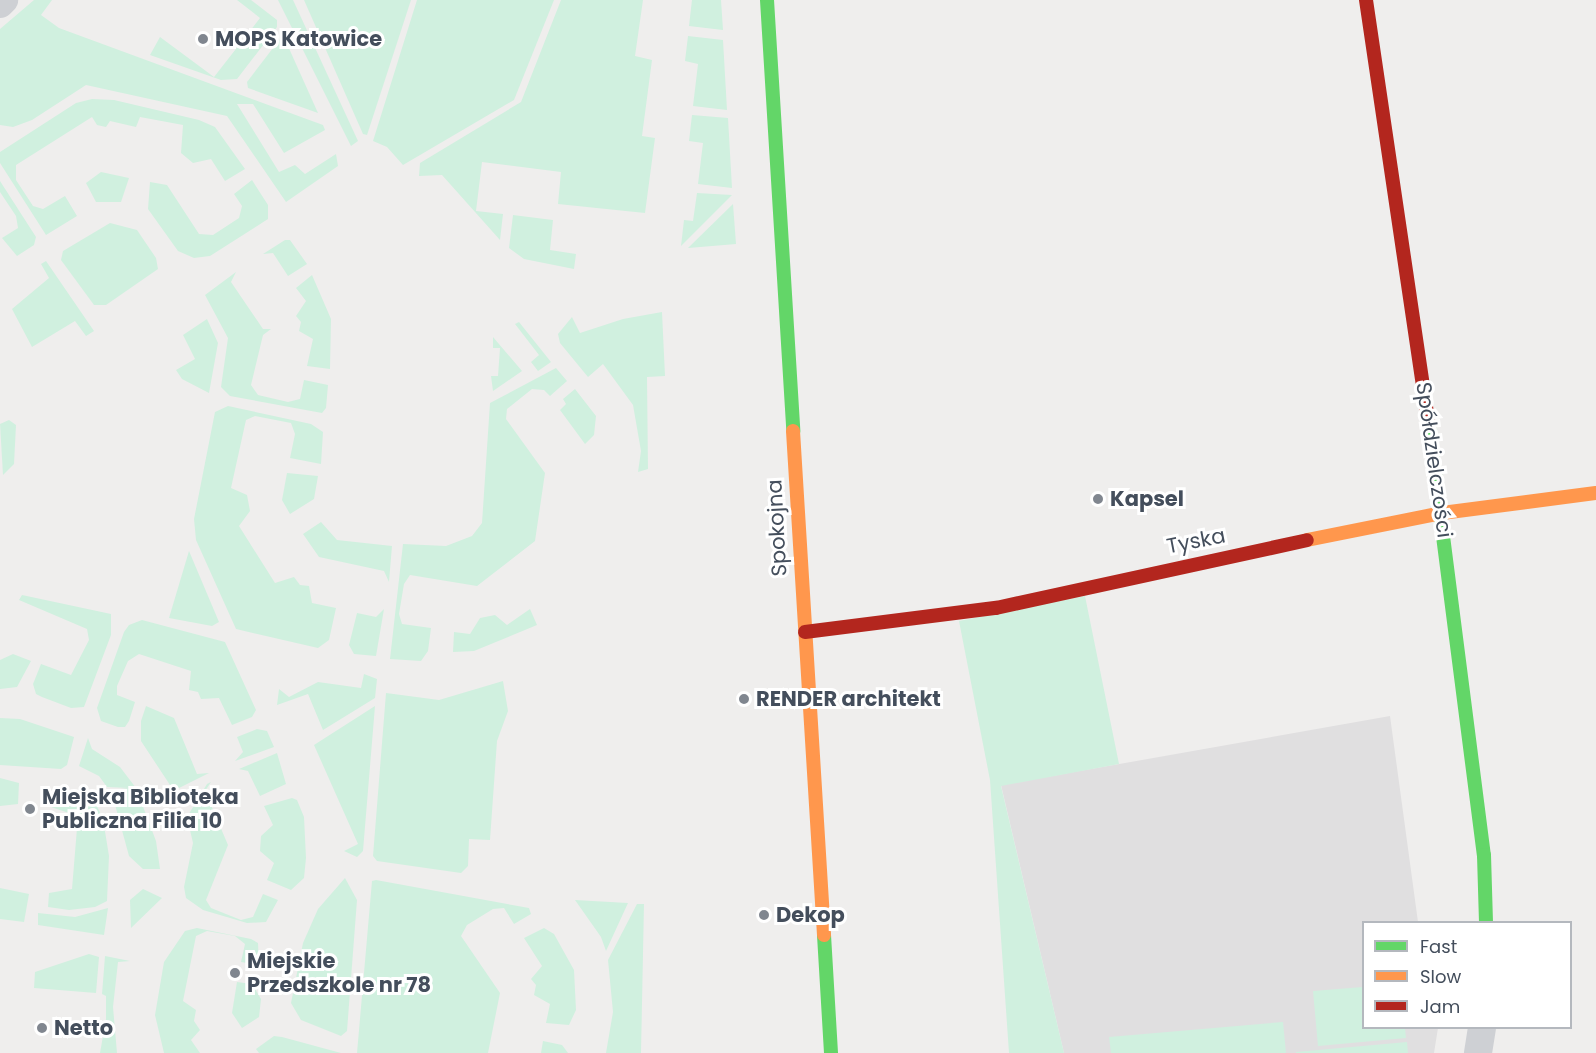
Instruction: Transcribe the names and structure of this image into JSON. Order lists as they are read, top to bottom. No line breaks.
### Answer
{"streets":{"street":["Spółdzielczości","Spokojna","Tyska"]},"crossings":[["Spółdzielczości","Tyska"],["Spokojna","Tyska"]],"places":["MOPS Katowice","Kapsel","RENDER architekt","Miejska Biblioteka Publiczna Filia 10","Dekop","Miejskie Przedszkole nr 78","Netto"],"legend":["Fast","Slow","Jam"]}
